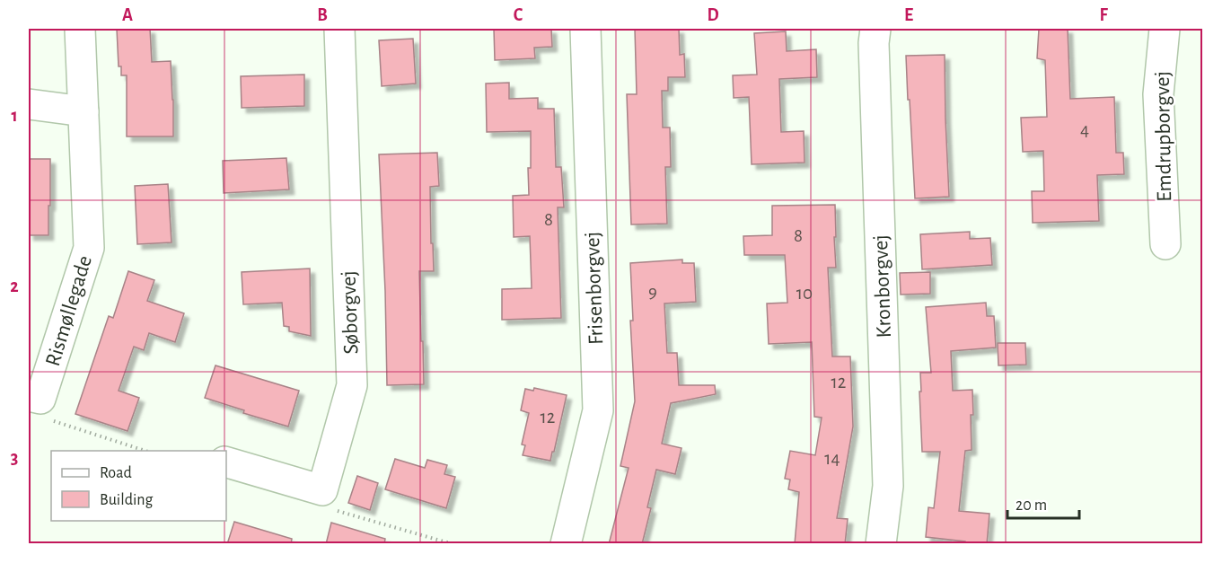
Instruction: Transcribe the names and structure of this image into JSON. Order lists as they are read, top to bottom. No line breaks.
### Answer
{"streets":{"street":["Emdrupborgvej","Kronborgvej","Frisenborgvej","Rismøllegade","Søborgvej"]},"house_numbers":["4","8","8","9","10","12","12","14"],"legend":["Road","Building"],"scale_bar":"20 m","grid":{"columns":["A","B","C","D","E","F"],"rows":["1","2","3"]}}
